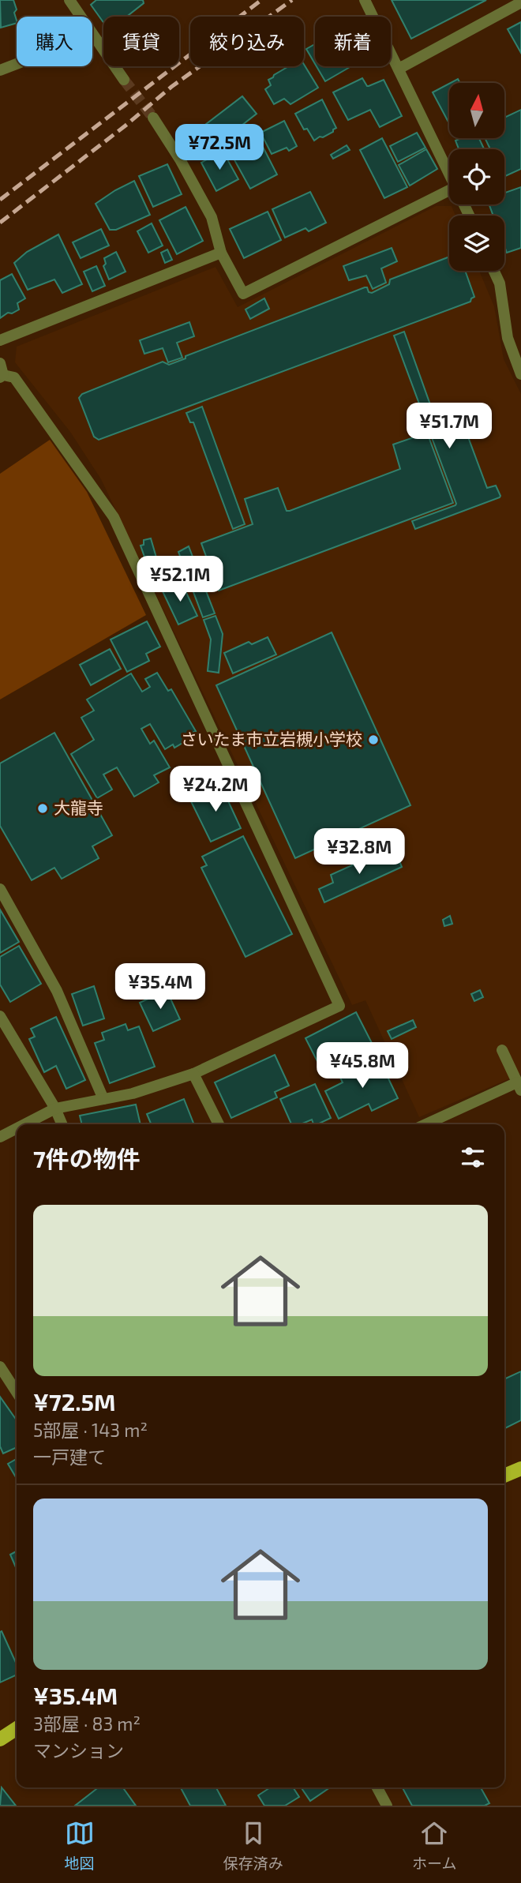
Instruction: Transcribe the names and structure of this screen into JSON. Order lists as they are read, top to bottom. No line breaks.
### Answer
{"places":["さいたま市立岩槻小学校","大龍寺"],"north":"top","page":{"chip":["購入","賃貸","絞り込み","新着"],"price":["¥72.5M","¥51.7M","¥52.1M","¥24.2M","¥32.8M","¥35.4M","¥45.8M"],"heading":"7件の物件","list":[{"name":"¥72.5M","note":"5部屋 · 143 m² · 一戸建て"},{"name":"¥35.4M","note":"3部屋 · 83 m² · マンション"}],"tabs":["地図","保存済み","ホーム"]}}
